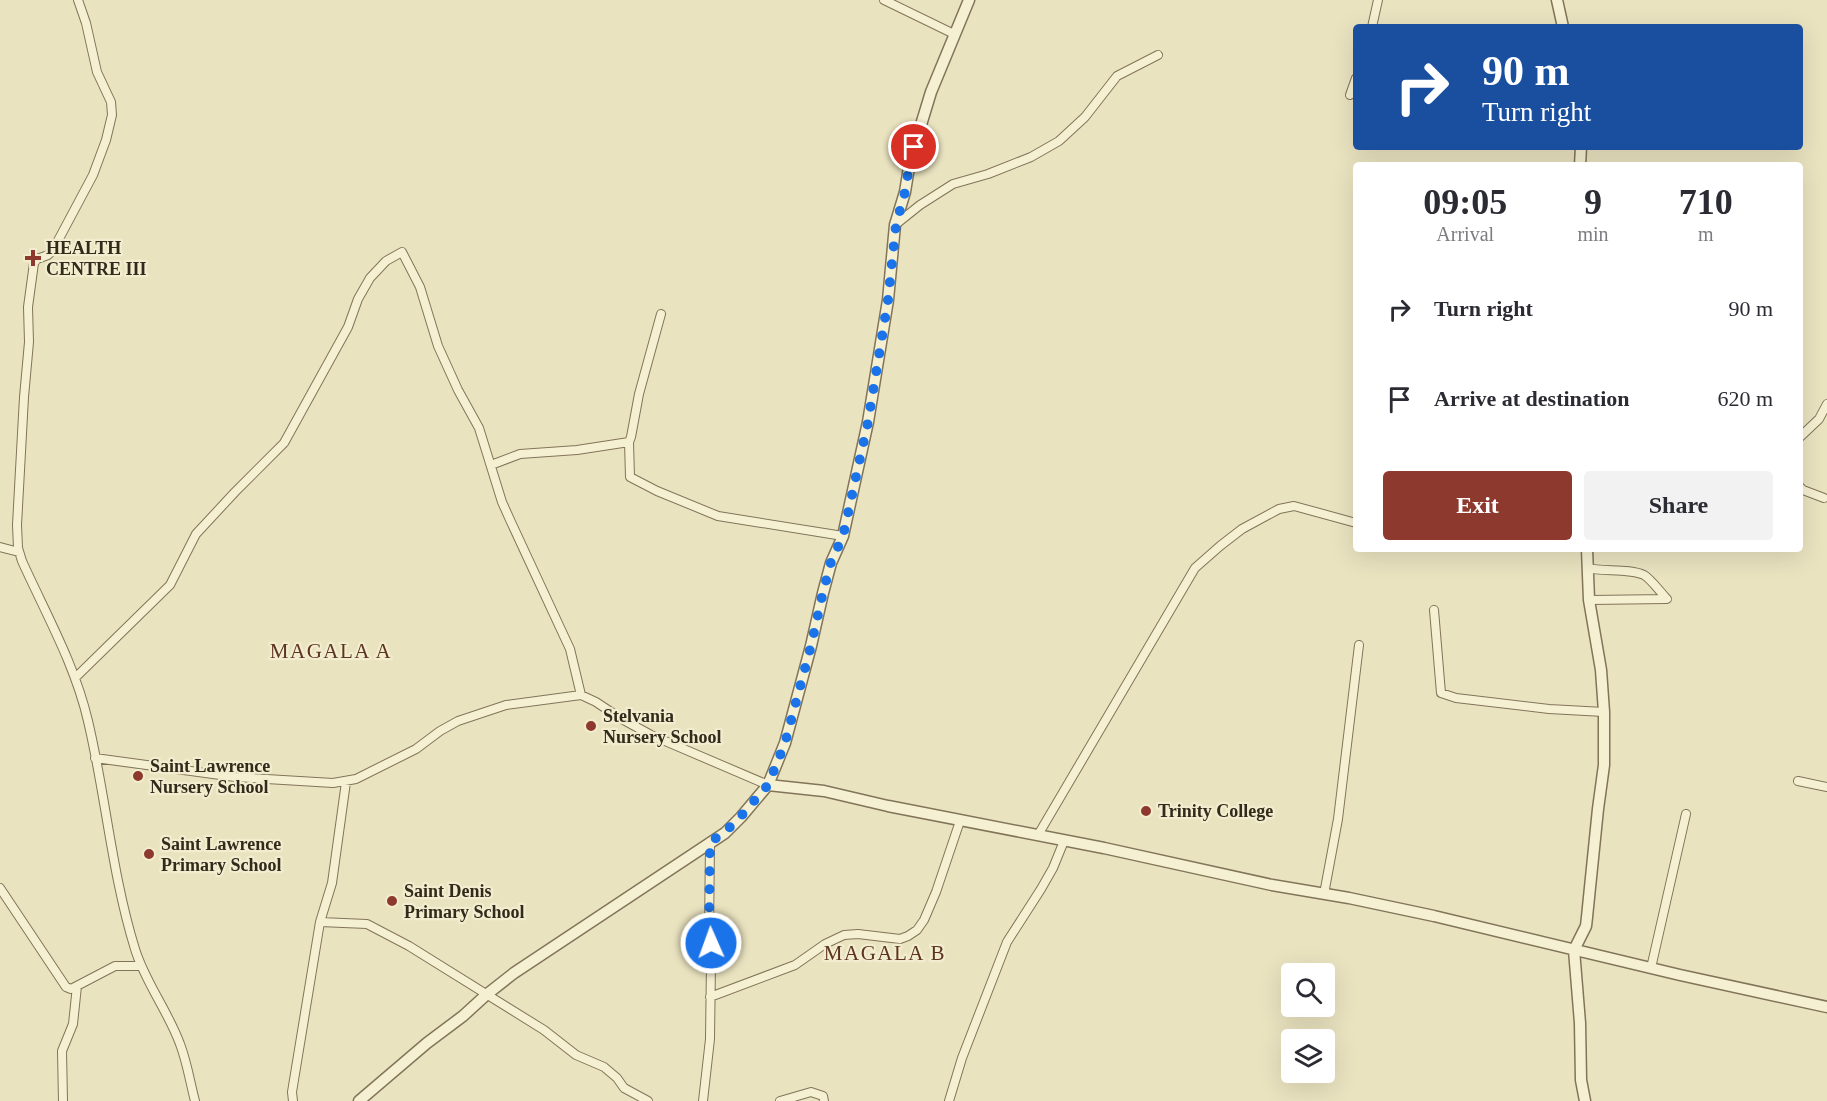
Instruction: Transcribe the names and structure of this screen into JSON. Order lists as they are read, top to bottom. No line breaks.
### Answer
{"districts":["MAGALA A","MAGALA B"],"places":{"health":["HEALTH CENTRE III"],"other":["Stelvania Nursery School","Saint Lawrence Nursery School","Trinity College","Saint Lawrence Primary School","Saint Denis Primary School"]},"page":{"turn":["90 m","Turn right"],"eta":["09:05","Arrival","9","min","710","m"],"list":[{"name":"Turn right","value":"90 m"},{"name":"Arrive at destination","value":"620 m"}],"buttons":["Exit","Share"]}}
